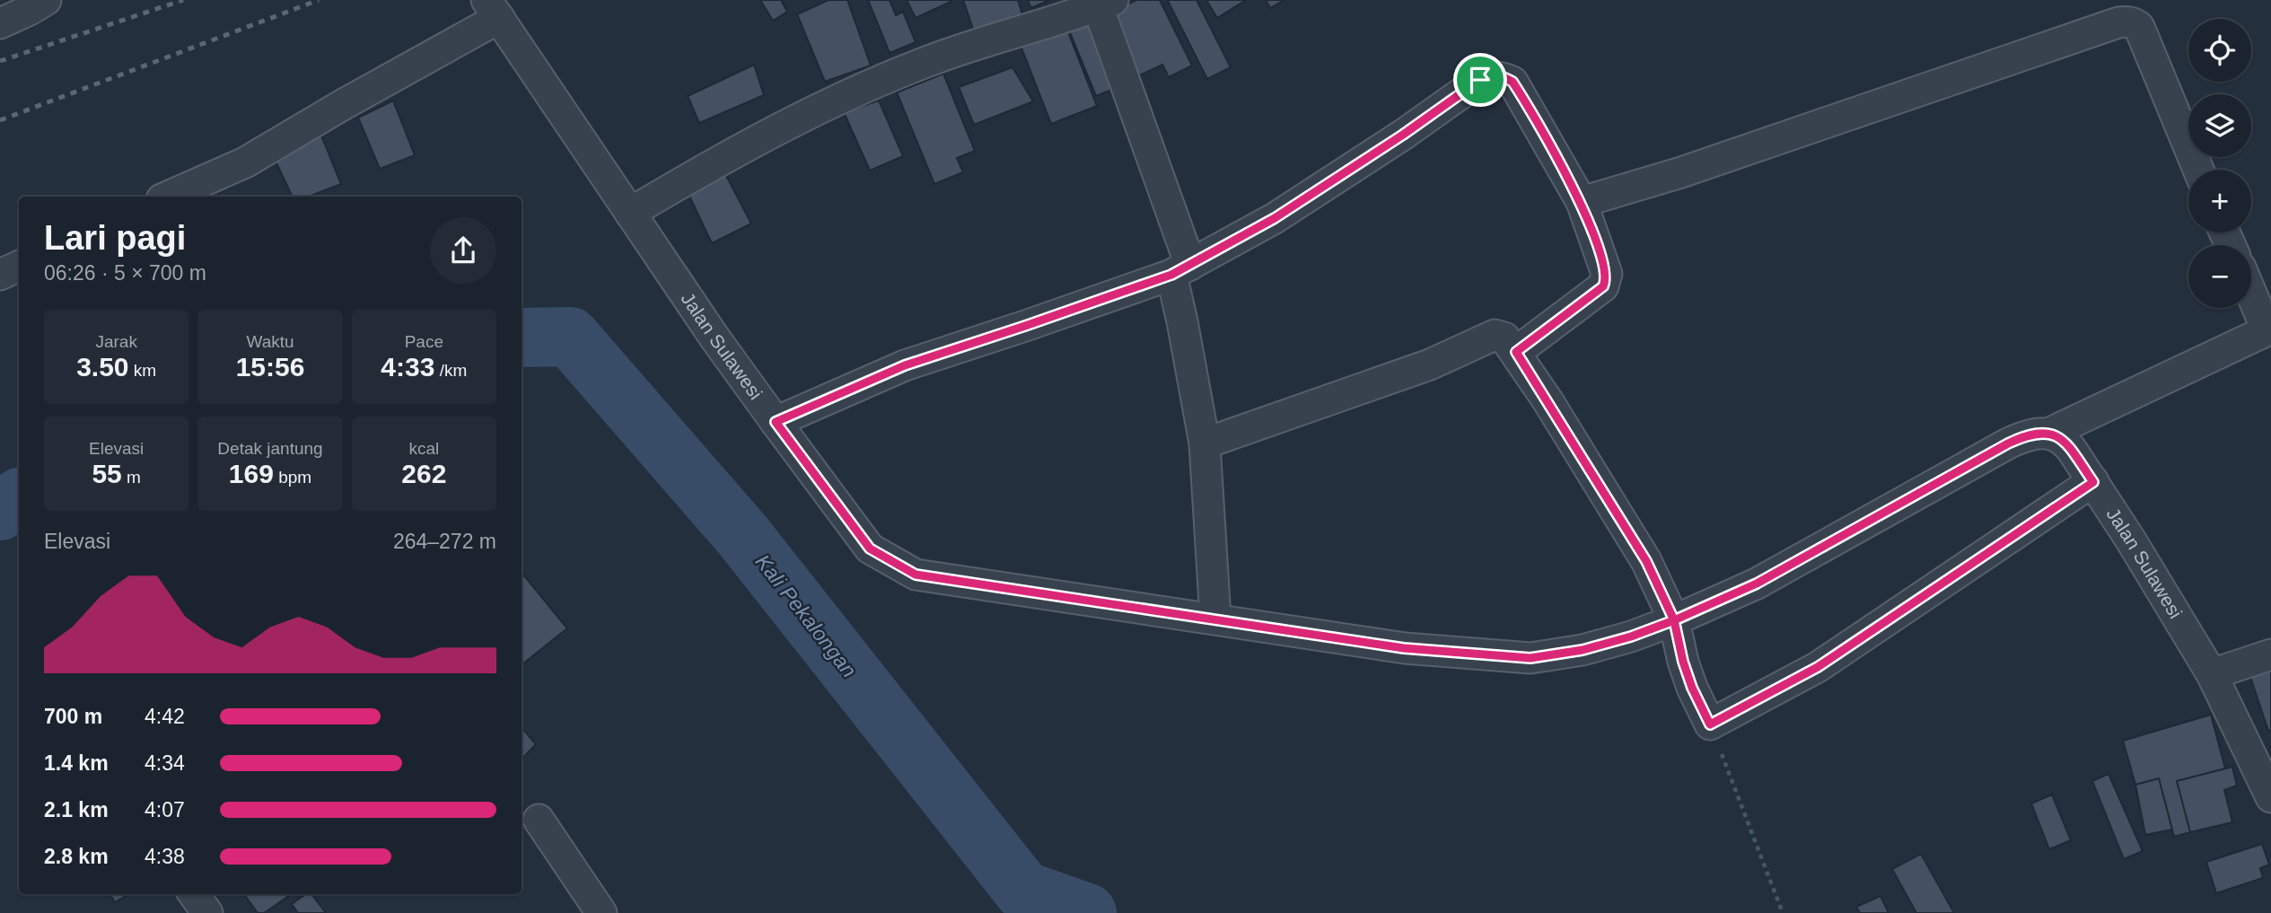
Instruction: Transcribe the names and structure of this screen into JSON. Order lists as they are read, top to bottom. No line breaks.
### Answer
{"streets":{"street":["Jalan Sulawesi"]},"water":["Kali Pekalongan"],"page":{"map_buttons":["+","−"],"heading":["Lari pagi","06:26 · 5 × 700 m"],"stats":[["Jarak","3.50 km"],["Waktu","15:56"],["Pace","4:33 /km"],["Elevasi","55 m"],["Detak jantung","169 bpm"],["kcal","262"]],"chart":["Elevasi","264–272 m"],"list":[{"name":"700 m","note":"4:42"},{"name":"1.4 km","note":"4:34"},{"name":"2.1 km","note":"4:07"},{"name":"2.8 km","note":"4:38"}]}}
